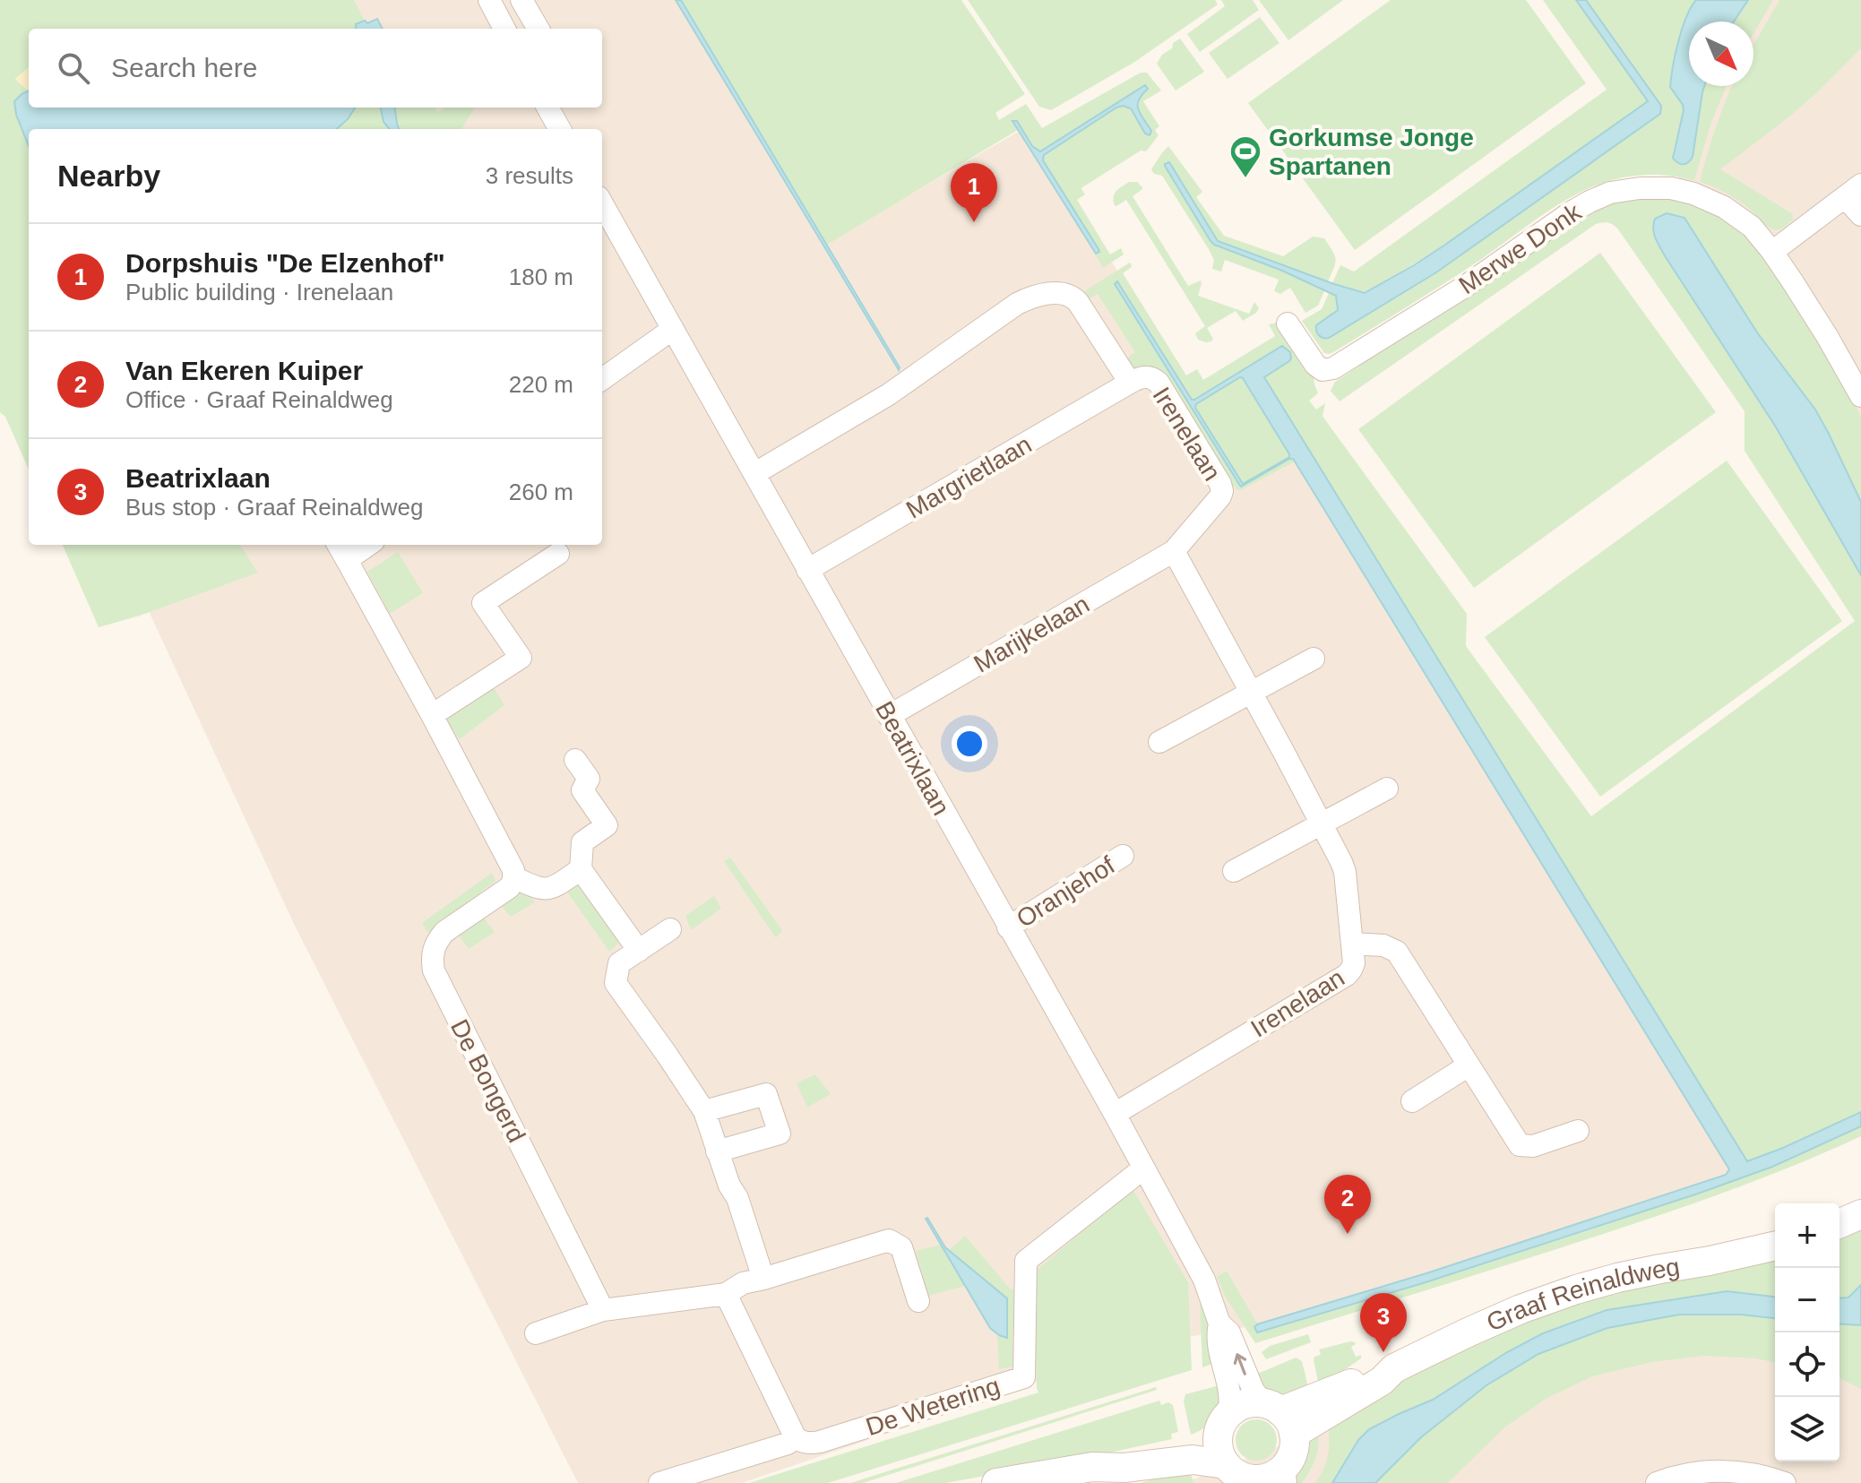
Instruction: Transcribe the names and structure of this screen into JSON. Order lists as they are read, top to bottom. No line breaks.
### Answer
{"streets":{"main road":["Graaf Reinaldweg"],"street":["Merwe Donk","Irenelaan","Margrietlaan","Marijkelaan","Beatrixlaan","Oranjehof","De Bongerd","De Wetering"]},"crossings":[["Irenelaan","Margrietlaan"],["Irenelaan","Marijkelaan"],["Irenelaan","Beatrixlaan"],["Margrietlaan","Beatrixlaan"],["Marijkelaan","Beatrixlaan"],["Beatrixlaan","Oranjehof"],["Beatrixlaan","Graaf Reinaldweg"],["Beatrixlaan","De Wetering"]],"places":{"sports":["Gorkumse Jonge Spartanen"]},"north":"bottom right","page":{"search":"Search here","heading":["Nearby","3 results"],"pins":["1","2","3"],"list":[{"mark":"1","name":"Dorpshuis \"De Elzenhof\"","note":"Public building · Irenelaan","value":"180 m"},{"mark":"2","name":"Van Ekeren Kuiper","note":"Office · Graaf Reinaldweg","value":"220 m"},{"mark":"3","name":"Beatrixlaan","note":"Bus stop · Graaf Reinaldweg","value":"260 m"}],"map_buttons":["+","−"]}}
